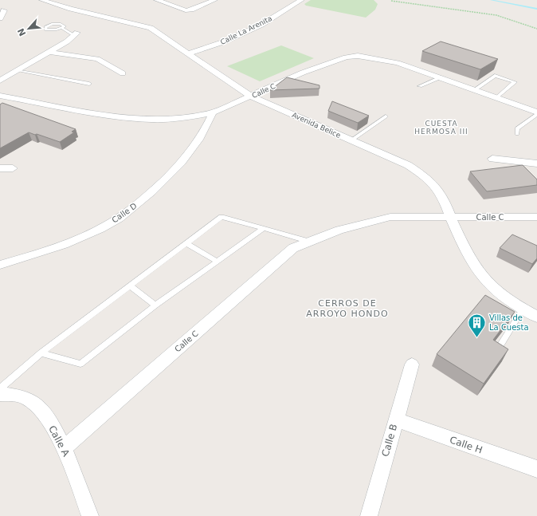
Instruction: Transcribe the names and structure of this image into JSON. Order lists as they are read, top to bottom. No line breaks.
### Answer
{"streets":{"street":["Calle La Arenita","Calle C","Avenida Belice","Calle D","Calle B","Calle A","Calle H"]},"crossings":[["Calle La Arenita","Avenida Belice"],["Calle C","Avenida Belice"],["Calle C","Calle D"],["Calle C","Calle A"],["Calle B","Calle H"]],"districts":["CUESTA HERMOSA III","CERROS DE ARROYO HONDO"],"places":{"building":["Villas de La Cuesta"]},"north":"bottom left"}
